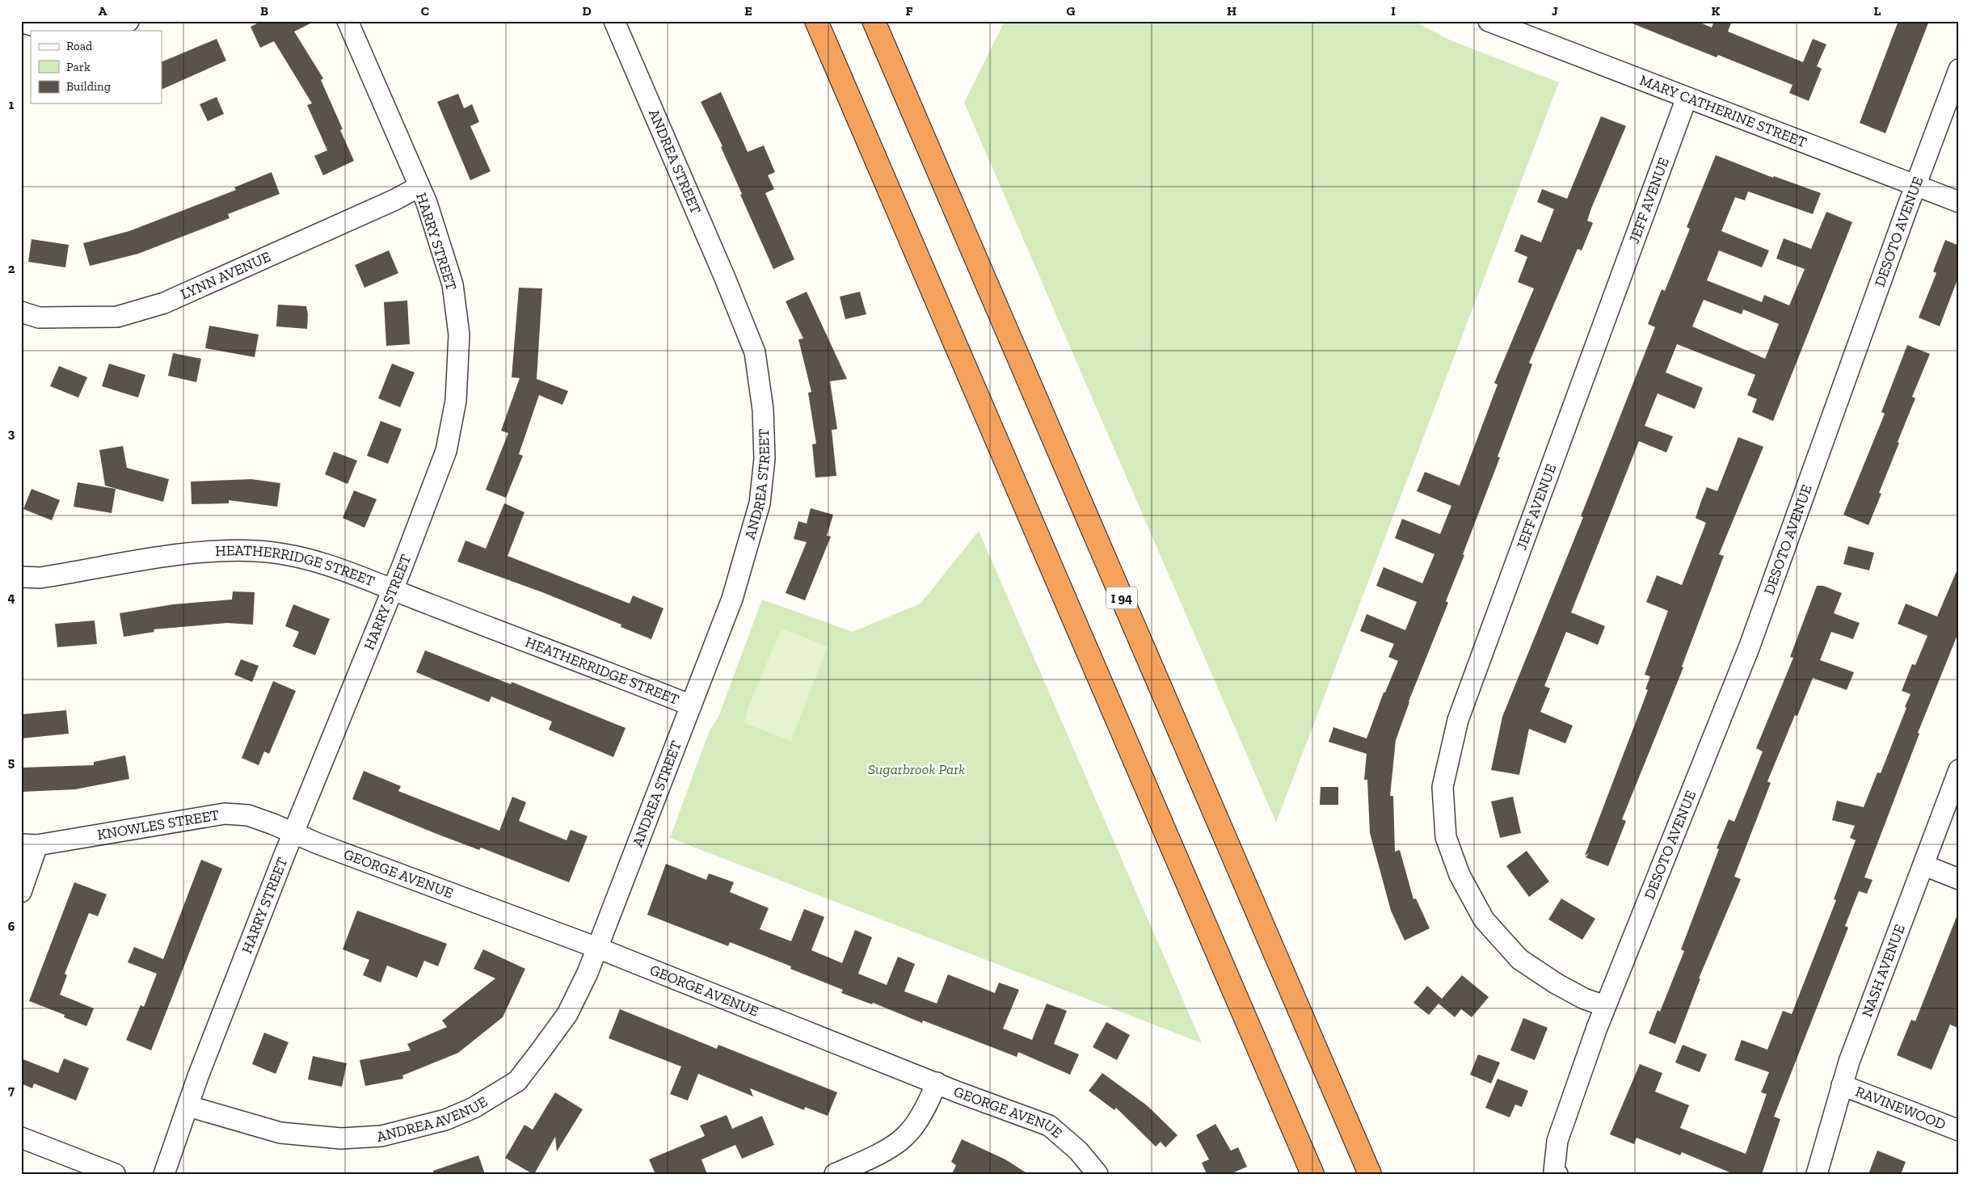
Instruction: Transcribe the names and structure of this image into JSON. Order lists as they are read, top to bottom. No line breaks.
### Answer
{"streets":{"highway":["I 94"],"street":["MARY CATHERINE STREET","ANDREA STREET","JEFF AVENUE","DESOTO AVENUE","HARRY STREET","LYNN AVENUE","HEATHERRIDGE STREET","KNOWLES STREET","GEORGE AVENUE","NASH AVENUE","RAVINEWOOD","ANDREA AVENUE"]},"crossings":[["MARY CATHERINE STREET","JEFF AVENUE"],["MARY CATHERINE STREET","DESOTO AVENUE"],["ANDREA STREET","HEATHERRIDGE STREET"],["ANDREA STREET","GEORGE AVENUE"],["ANDREA STREET","ANDREA AVENUE"],["JEFF AVENUE","DESOTO AVENUE"],["HARRY STREET","LYNN AVENUE"],["HARRY STREET","HEATHERRIDGE STREET"],["HARRY STREET","KNOWLES STREET"],["HARRY STREET","GEORGE AVENUE"],["HARRY STREET","ANDREA AVENUE"],["KNOWLES STREET","GEORGE AVENUE"],["GEORGE AVENUE","ANDREA AVENUE"],["NASH AVENUE","RAVINEWOOD"]],"parks":["Sugarbrook Park"],"legend":["Road","Park","Building"],"grid":{"columns":["A","B","C","D","E","F","G","H","I","J","K","L"],"rows":["1","2","3","4","5","6","7"]}}
